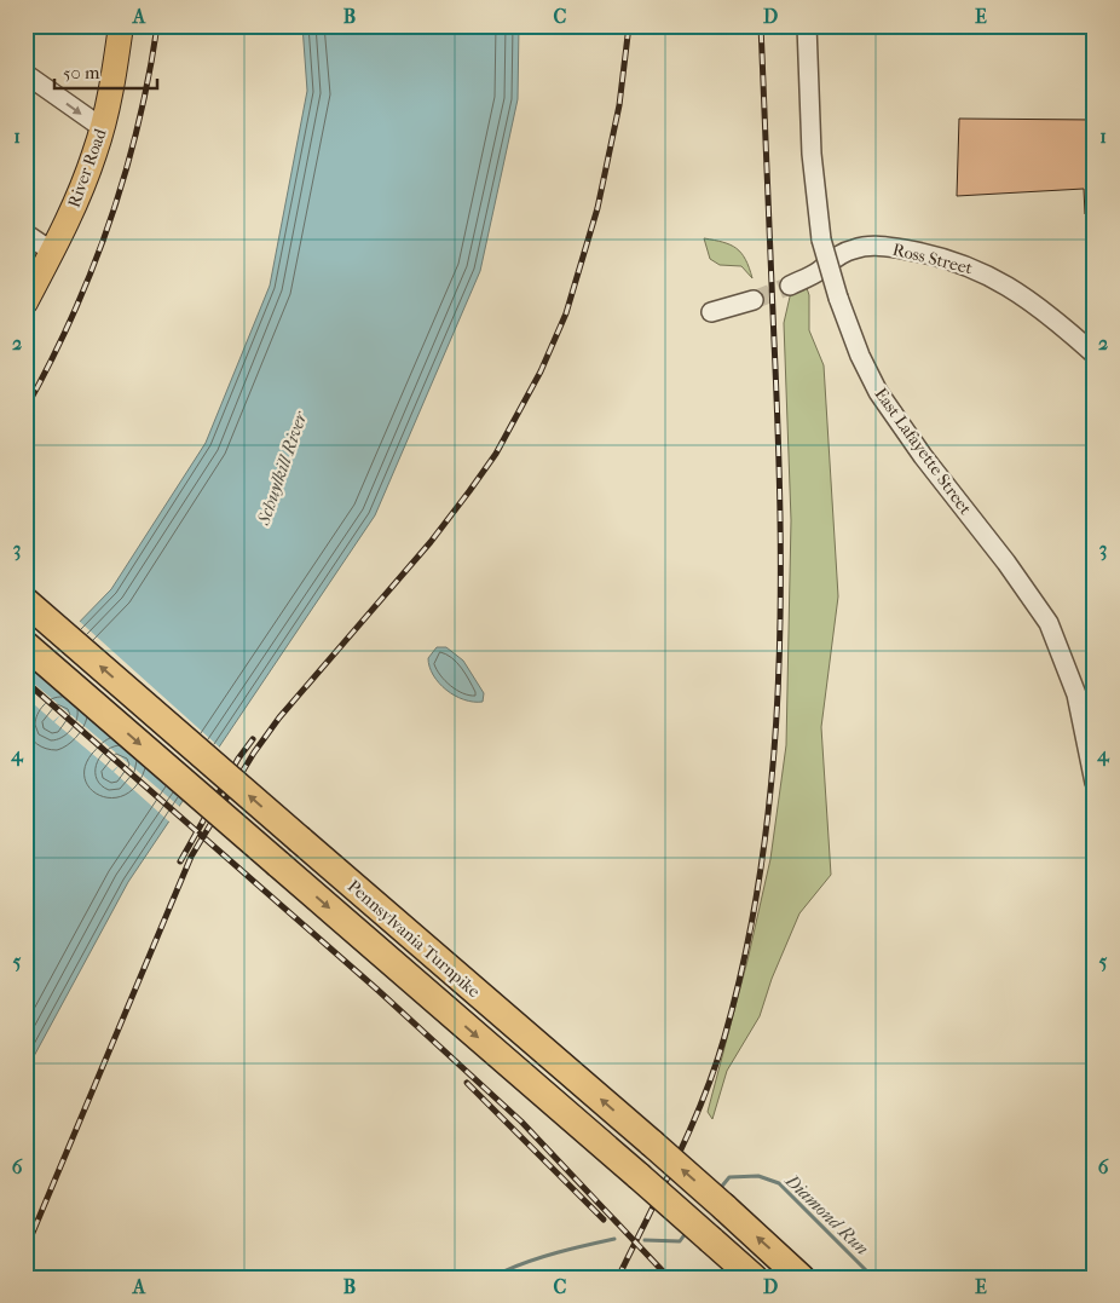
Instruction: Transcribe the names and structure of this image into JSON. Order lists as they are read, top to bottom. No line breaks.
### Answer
{"streets":{"highway":["Pennsylvania Turnpike"],"main road":["River Road"],"street":["Ross Street","East Lafayette Street"]},"water":["Schuylkill River","Diamond Run"],"scale_bar":"50 m","grid":{"columns":["A","B","C","D","E"],"rows":["1","2","3","4","5","6"]}}
